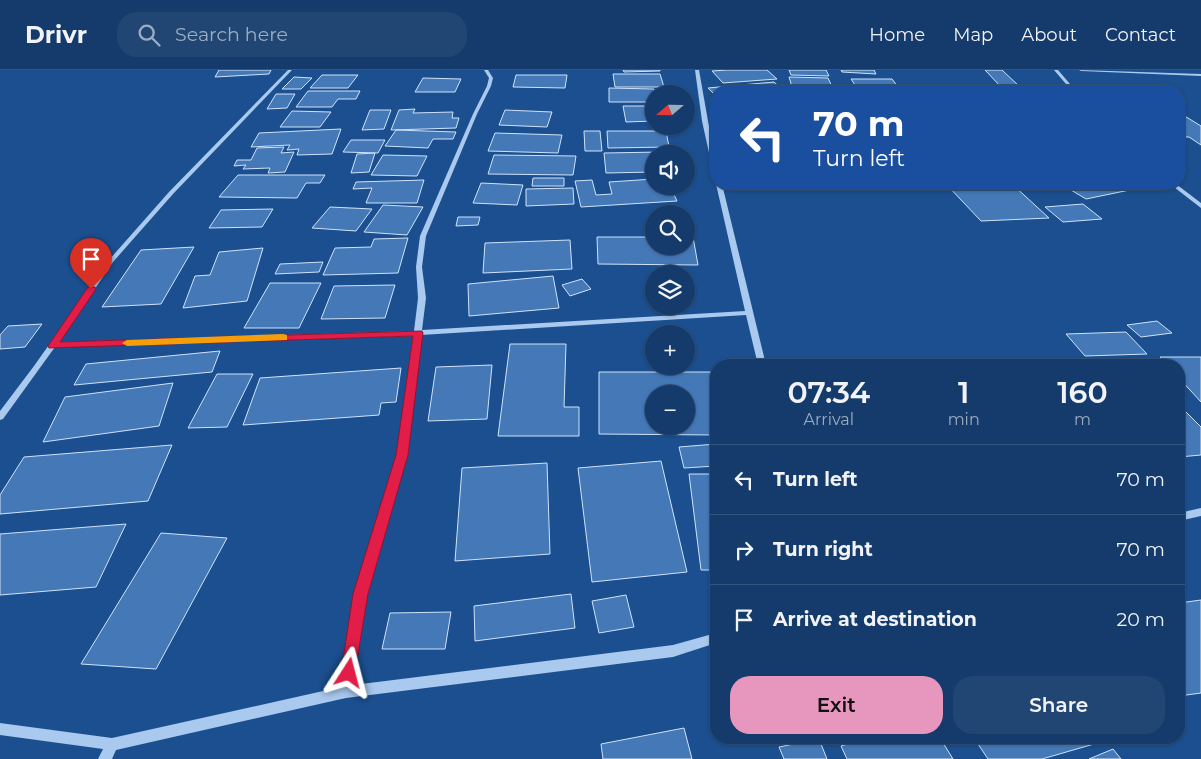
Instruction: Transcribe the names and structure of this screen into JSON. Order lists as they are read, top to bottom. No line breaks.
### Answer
{"north":"left","page":{"header":"Drivr","search":"Search here","nav":["Home","Map","About","Contact"],"map_buttons":["+","−"],"turn":["70 m","Turn left"],"eta":["07:34","Arrival","1","min","160","m"],"list":[{"name":"Turn left","value":"70 m"},{"name":"Turn right","value":"70 m"},{"name":"Arrive at destination","value":"20 m"}],"buttons":["Exit","Share"]}}
